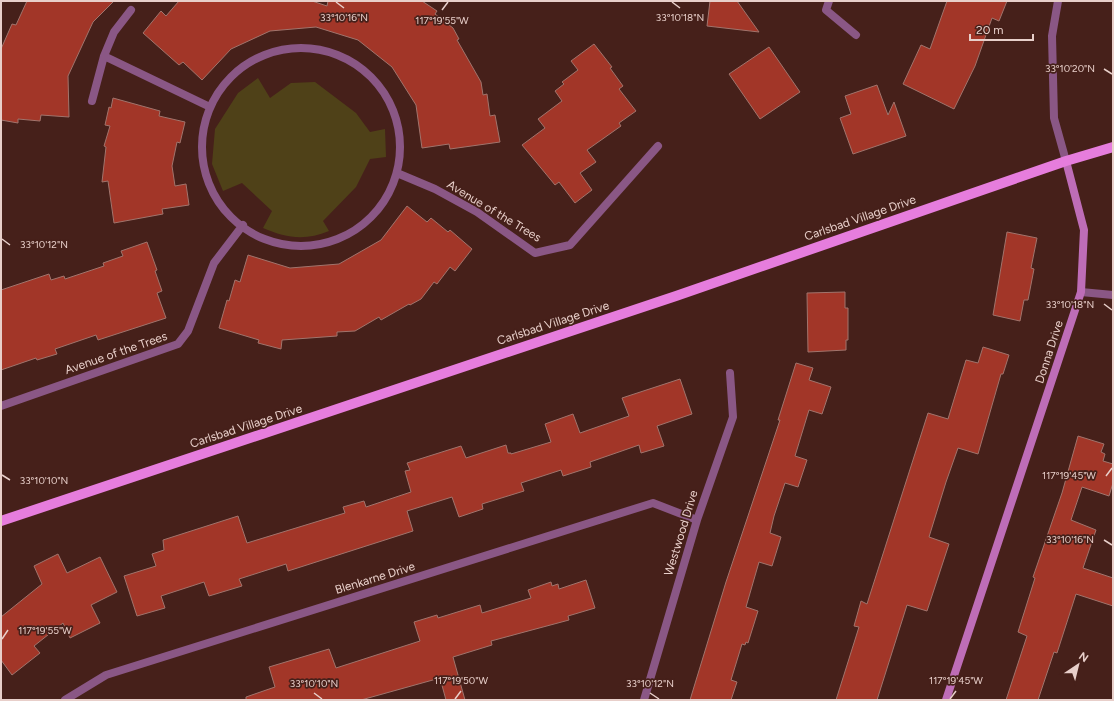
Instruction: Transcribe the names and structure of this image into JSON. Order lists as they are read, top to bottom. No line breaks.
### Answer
{"streets":{"main road":["Carlsbad Village Drive"],"street":["Avenue of the Trees","Donna Drive","Westwood Drive","Blenkarne Drive"]},"crossings":[["Carlsbad Village Drive","Donna Drive"],["Westwood Drive","Blenkarne Drive"]],"scale_bar":"20 m","north":"top right","coordinates":["33°10'16\"N","33°10'18\"N","117°19'55\"W","33°10'20\"N","33°10'12\"N","117°19'45\"W","33°10'10\"N","117°19'50\"W"]}
